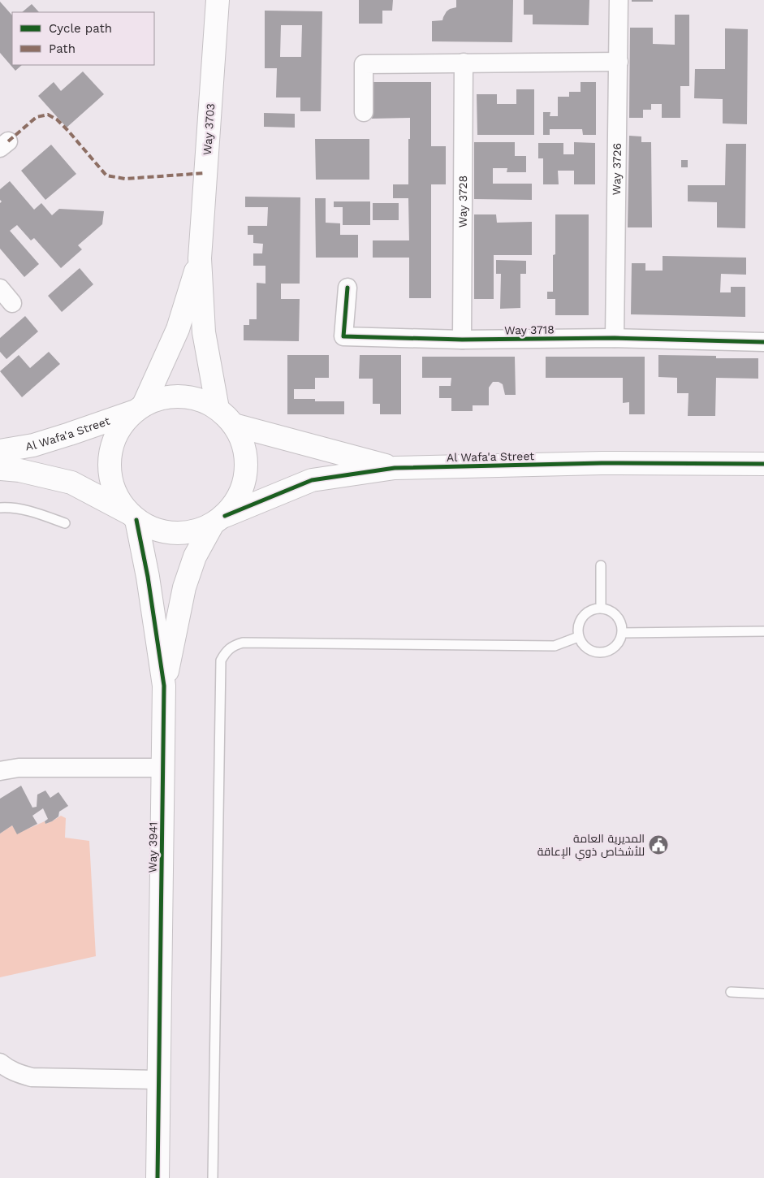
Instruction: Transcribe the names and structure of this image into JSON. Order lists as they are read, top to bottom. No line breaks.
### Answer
{"streets":{"street":["Way 3703","Way 3726","Way 3728","Way 3718","Al Wafa'a Street","Way 3941"]},"crossings":[["Way 3703","Al Wafa'a Street"],["Way 3703","Way 3941"],["Way 3726","Way 3718"],["Way 3728","Way 3718"],["Al Wafa'a Street","Way 3941"]],"places":{"public building":["المديرية العامة للأشخاص ذوي الإعاقة"]},"legend":["Cycle path","Path"]}
